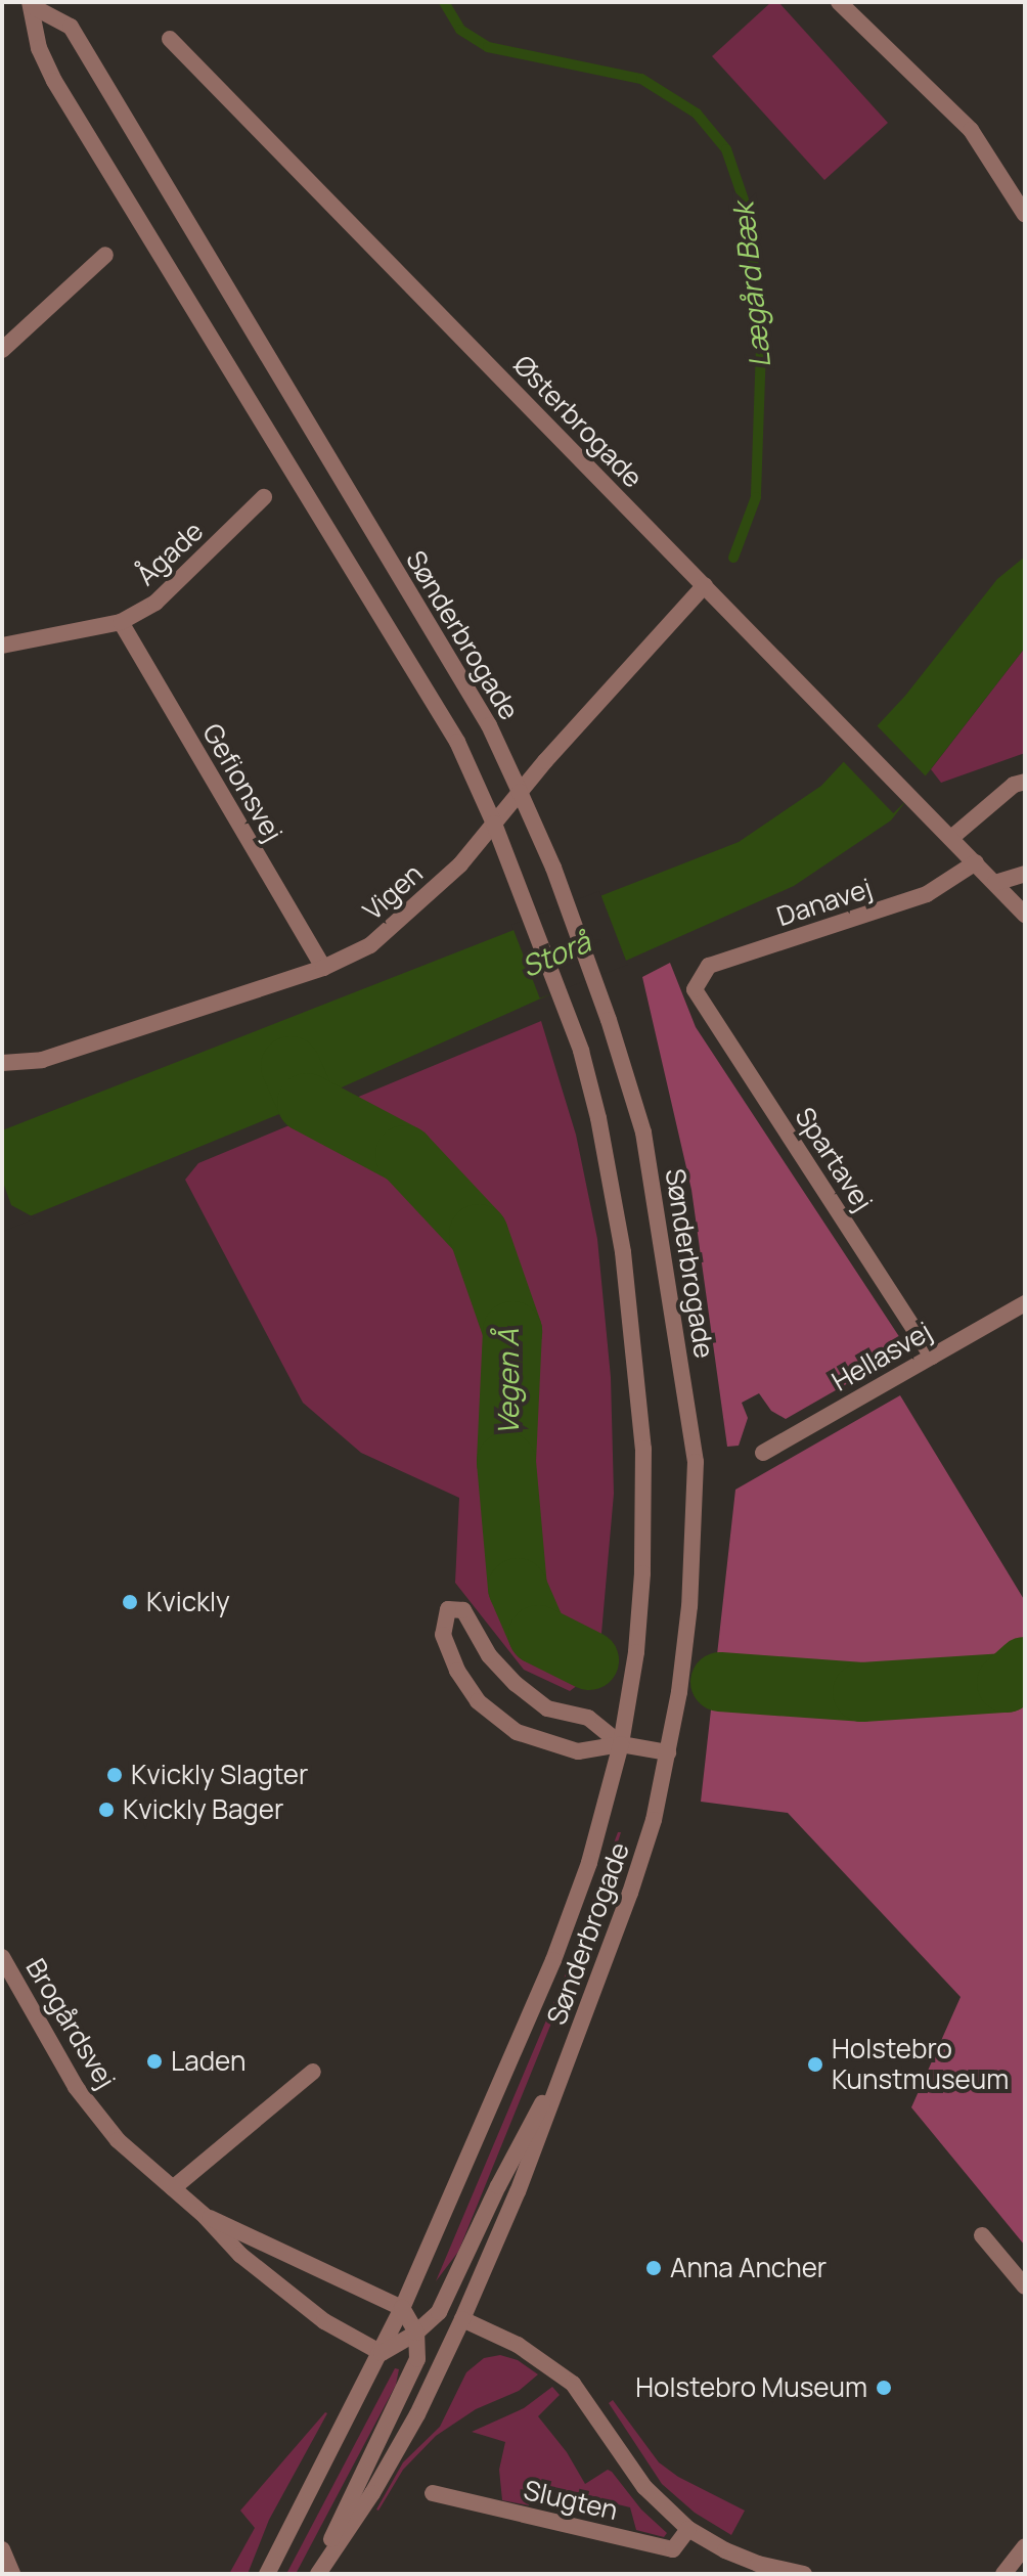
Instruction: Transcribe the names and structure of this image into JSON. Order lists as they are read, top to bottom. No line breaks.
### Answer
{"streets":{"street":["Østerbrogade","Ågade","Sønderbrogade","Gefionsvej","Vigen","Danavej","Spartavej","Hellasvej","Brogårdsvej","Slugten"]},"crossings":[["Østerbrogade","Vigen"],["Østerbrogade","Danavej"],["Ågade","Gefionsvej"],["Sønderbrogade","Vigen"],["Sønderbrogade","Brogårdsvej"],["Gefionsvej","Vigen"],["Danavej","Spartavej"],["Spartavej","Hellasvej"]],"water":["Lægård Bæk","Storå","Vegen Å"],"places":["Kvickly","Kvickly Slagter","Kvickly Bager","Laden","Holstebro Kunstmuseum","Anna Ancher","Holstebro Museum"]}
